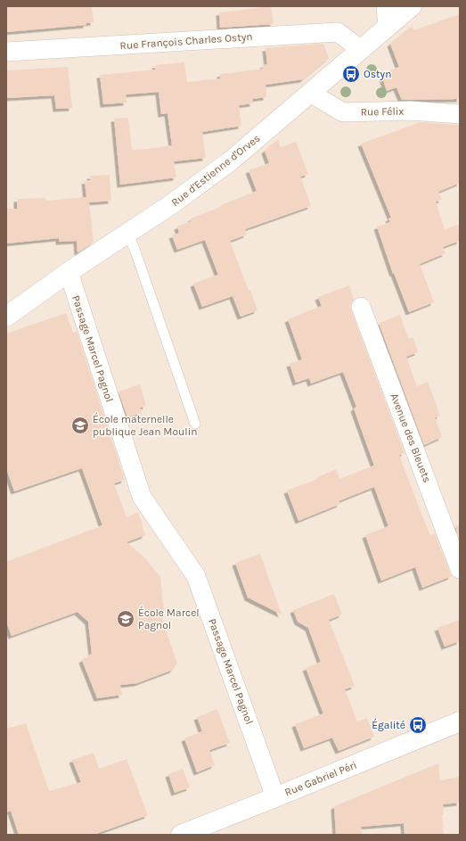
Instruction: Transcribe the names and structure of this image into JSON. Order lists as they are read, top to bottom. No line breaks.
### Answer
{"streets":{"street":["Rue François Charles Ostyn","Rue Félix","Rue d'Estienne d'Orves","Passage Marcel Pagnol","Avenue des Bleuets","Rue Gabriel Péri"]},"crossings":[["Rue François Charles Ostyn","Rue d'Estienne d'Orves"],["Rue Félix","Rue d'Estienne d'Orves"],["Rue d'Estienne d'Orves","Passage Marcel Pagnol"],["Passage Marcel Pagnol","Rue Gabriel Péri"]],"places":{"bus stop":["Ostyn","Égalité"],"school or university":["École maternelle publique Jean Moulin","École Marcel Pagnol"]}}
